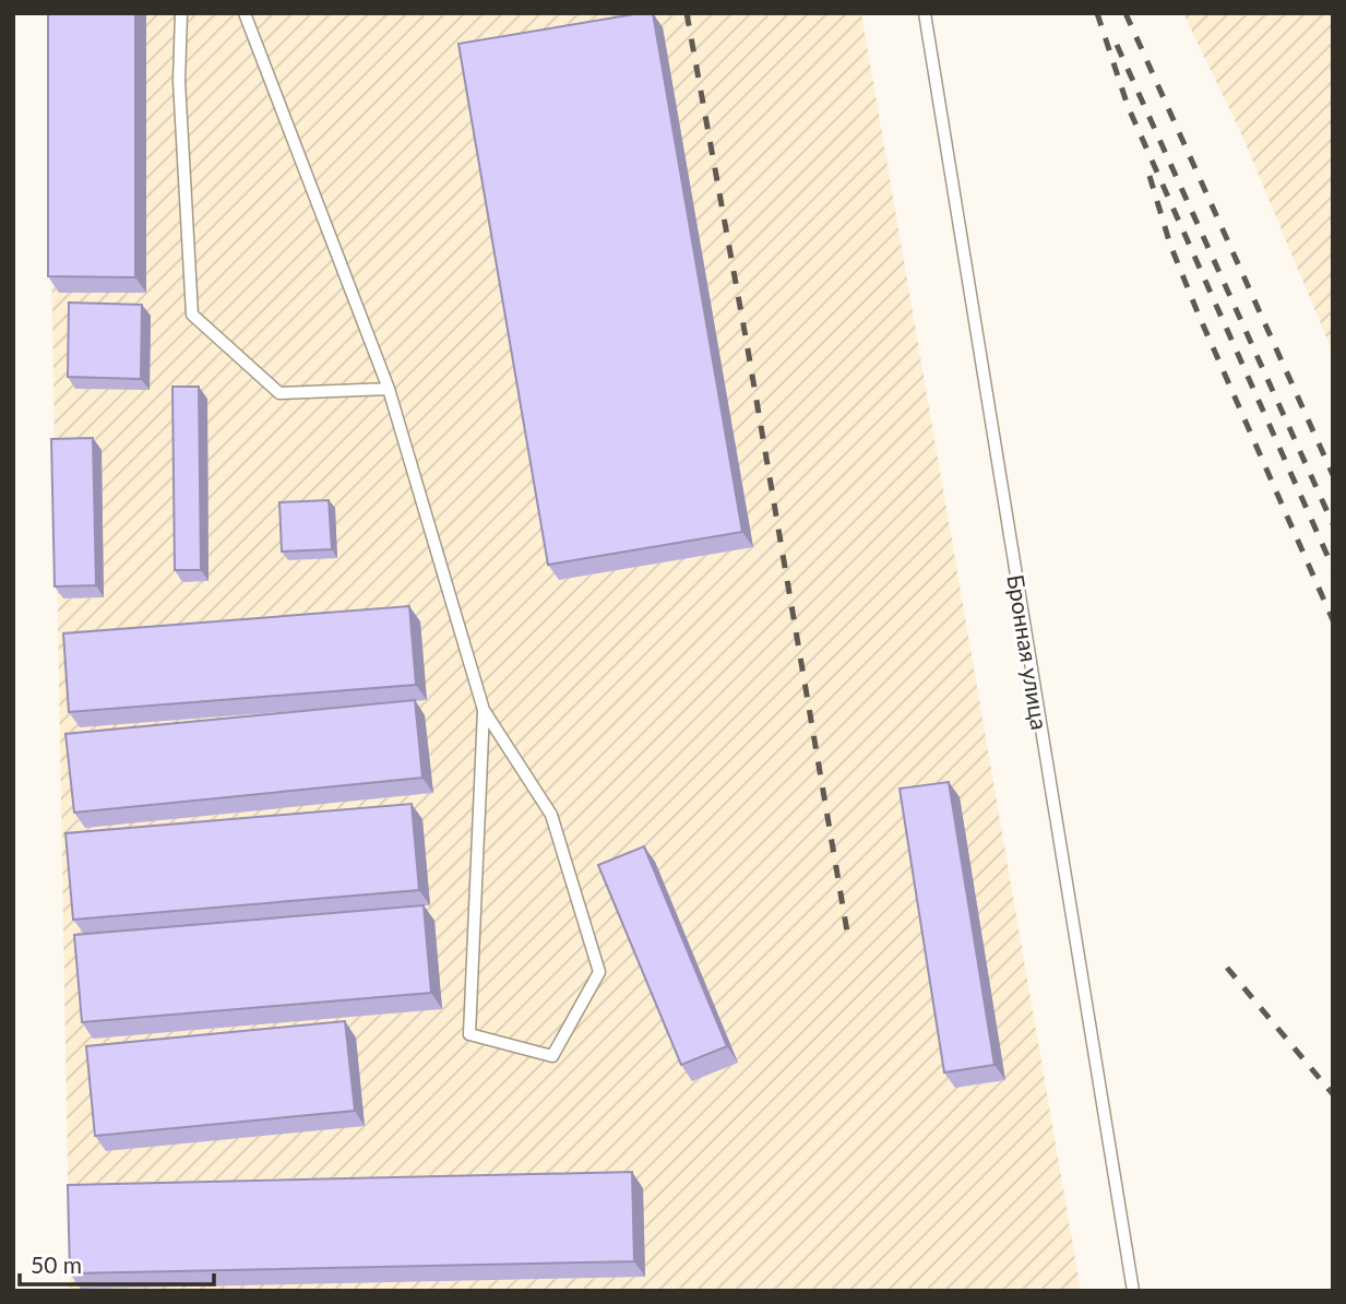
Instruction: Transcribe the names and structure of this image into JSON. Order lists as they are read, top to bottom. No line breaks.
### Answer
{"streets":{"lane":["Бронная улица"]},"scale_bar":"50 m"}
